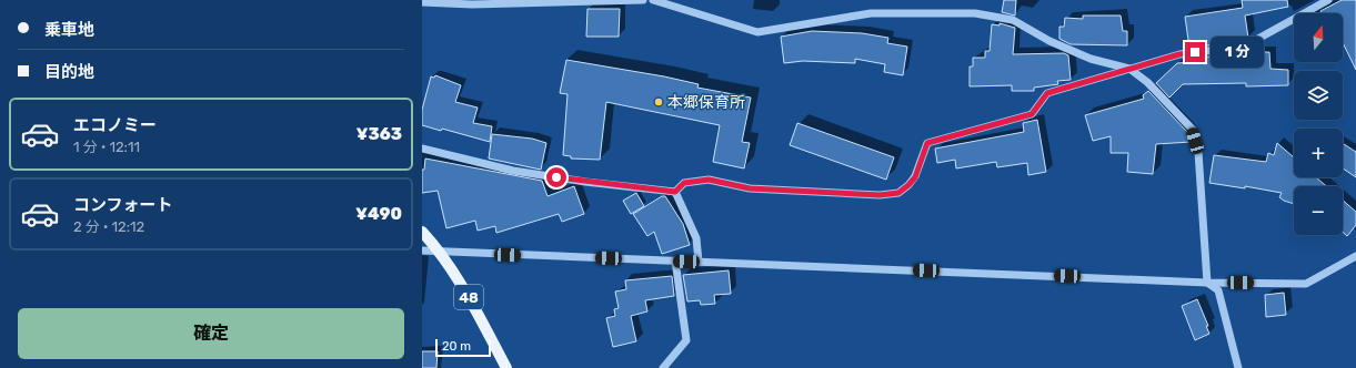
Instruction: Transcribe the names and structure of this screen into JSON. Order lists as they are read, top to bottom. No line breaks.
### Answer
{"streets":{"main road":["48"]},"places":["本郷保育所"],"scale_bar":"20 m","north":"top","page":{"banner":["乗車地","目的地"],"map_buttons":["+","−"],"bubble":"1 分","list":[{"name":"エコノミー","note":"1 分 · 12:11","value":"¥363"},{"name":"コンフォート","note":"2 分 · 12:12","value":"¥490"}],"buttons":"確定","scale":"20 m"}}
